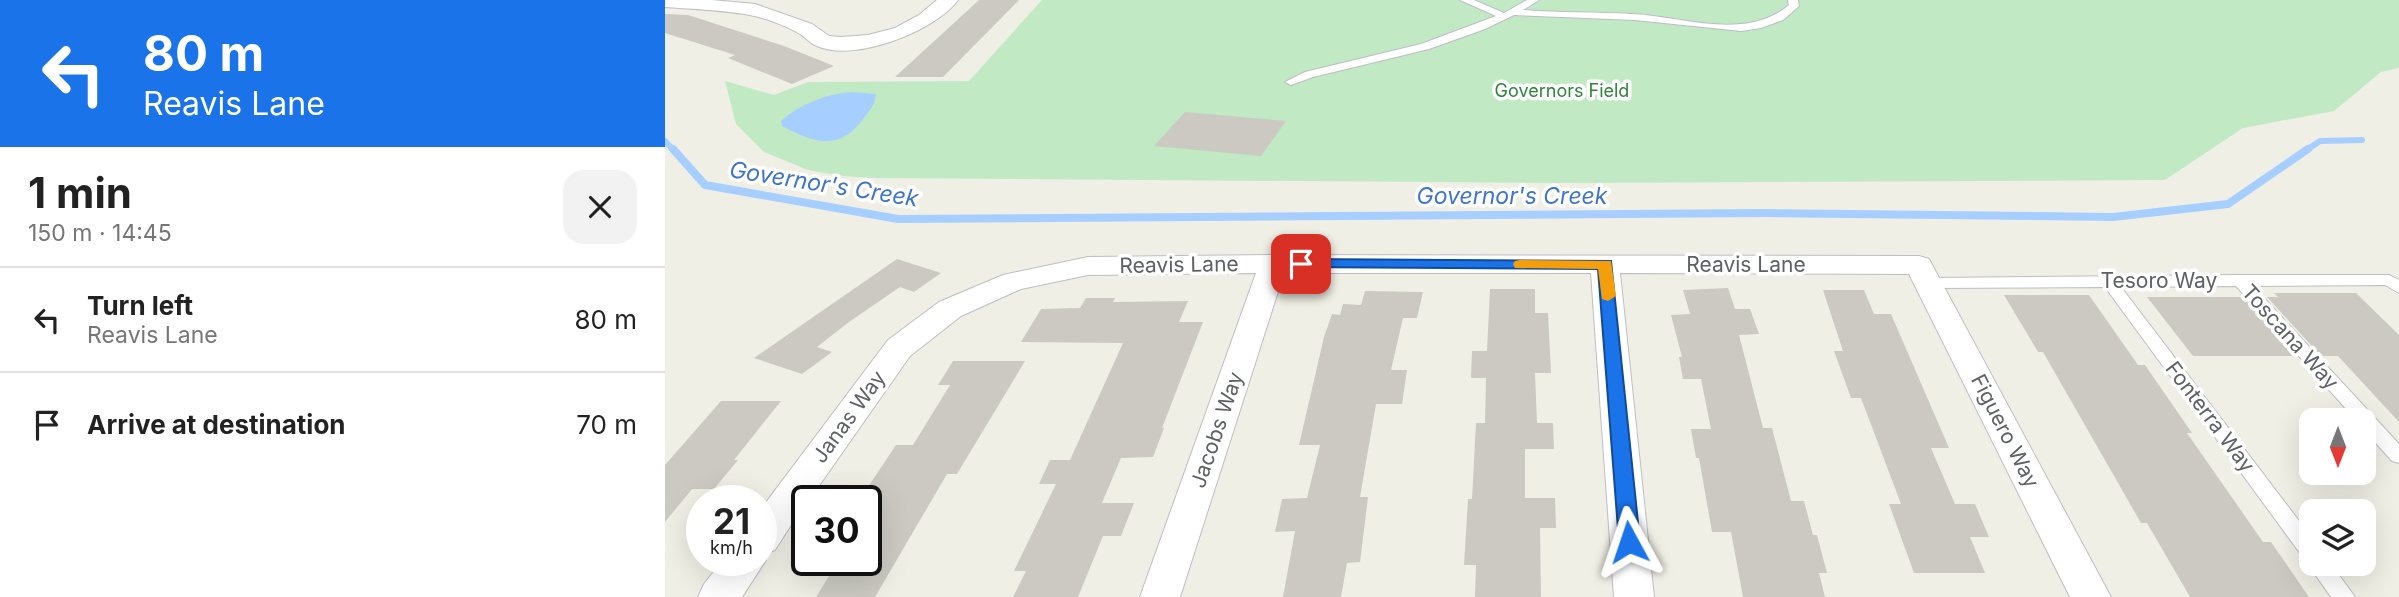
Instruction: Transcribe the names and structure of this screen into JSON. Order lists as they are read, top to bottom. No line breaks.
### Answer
{"streets":{"street":["Reavis Lane","Janas Way","Jacobs Way","Figuero Way"],"lane":["Tesoro Way","Toscana Way","Fonterra Way"]},"crossings":[["Reavis Lane","Tesoro Way"],["Reavis Lane","Janas Way"],["Reavis Lane","Jacobs Way"],["Reavis Lane","Figuero Way"],["Tesoro Way","Toscana Way"],["Tesoro Way","Fonterra Way"],["Tesoro Way","Figuero Way"]],"water":["Governor's Creek"],"parks":["Governors Field"],"north":"bottom","page":{"turn":["80 m","Reavis Lane"],"heading":["1 min","150 m · 14:45"],"list":[{"name":"Turn left","note":"Reavis Lane","value":"80 m"},{"name":"Arrive at destination","value":"70 m"}],"speed":"21 km/h","limit":"30"}}
